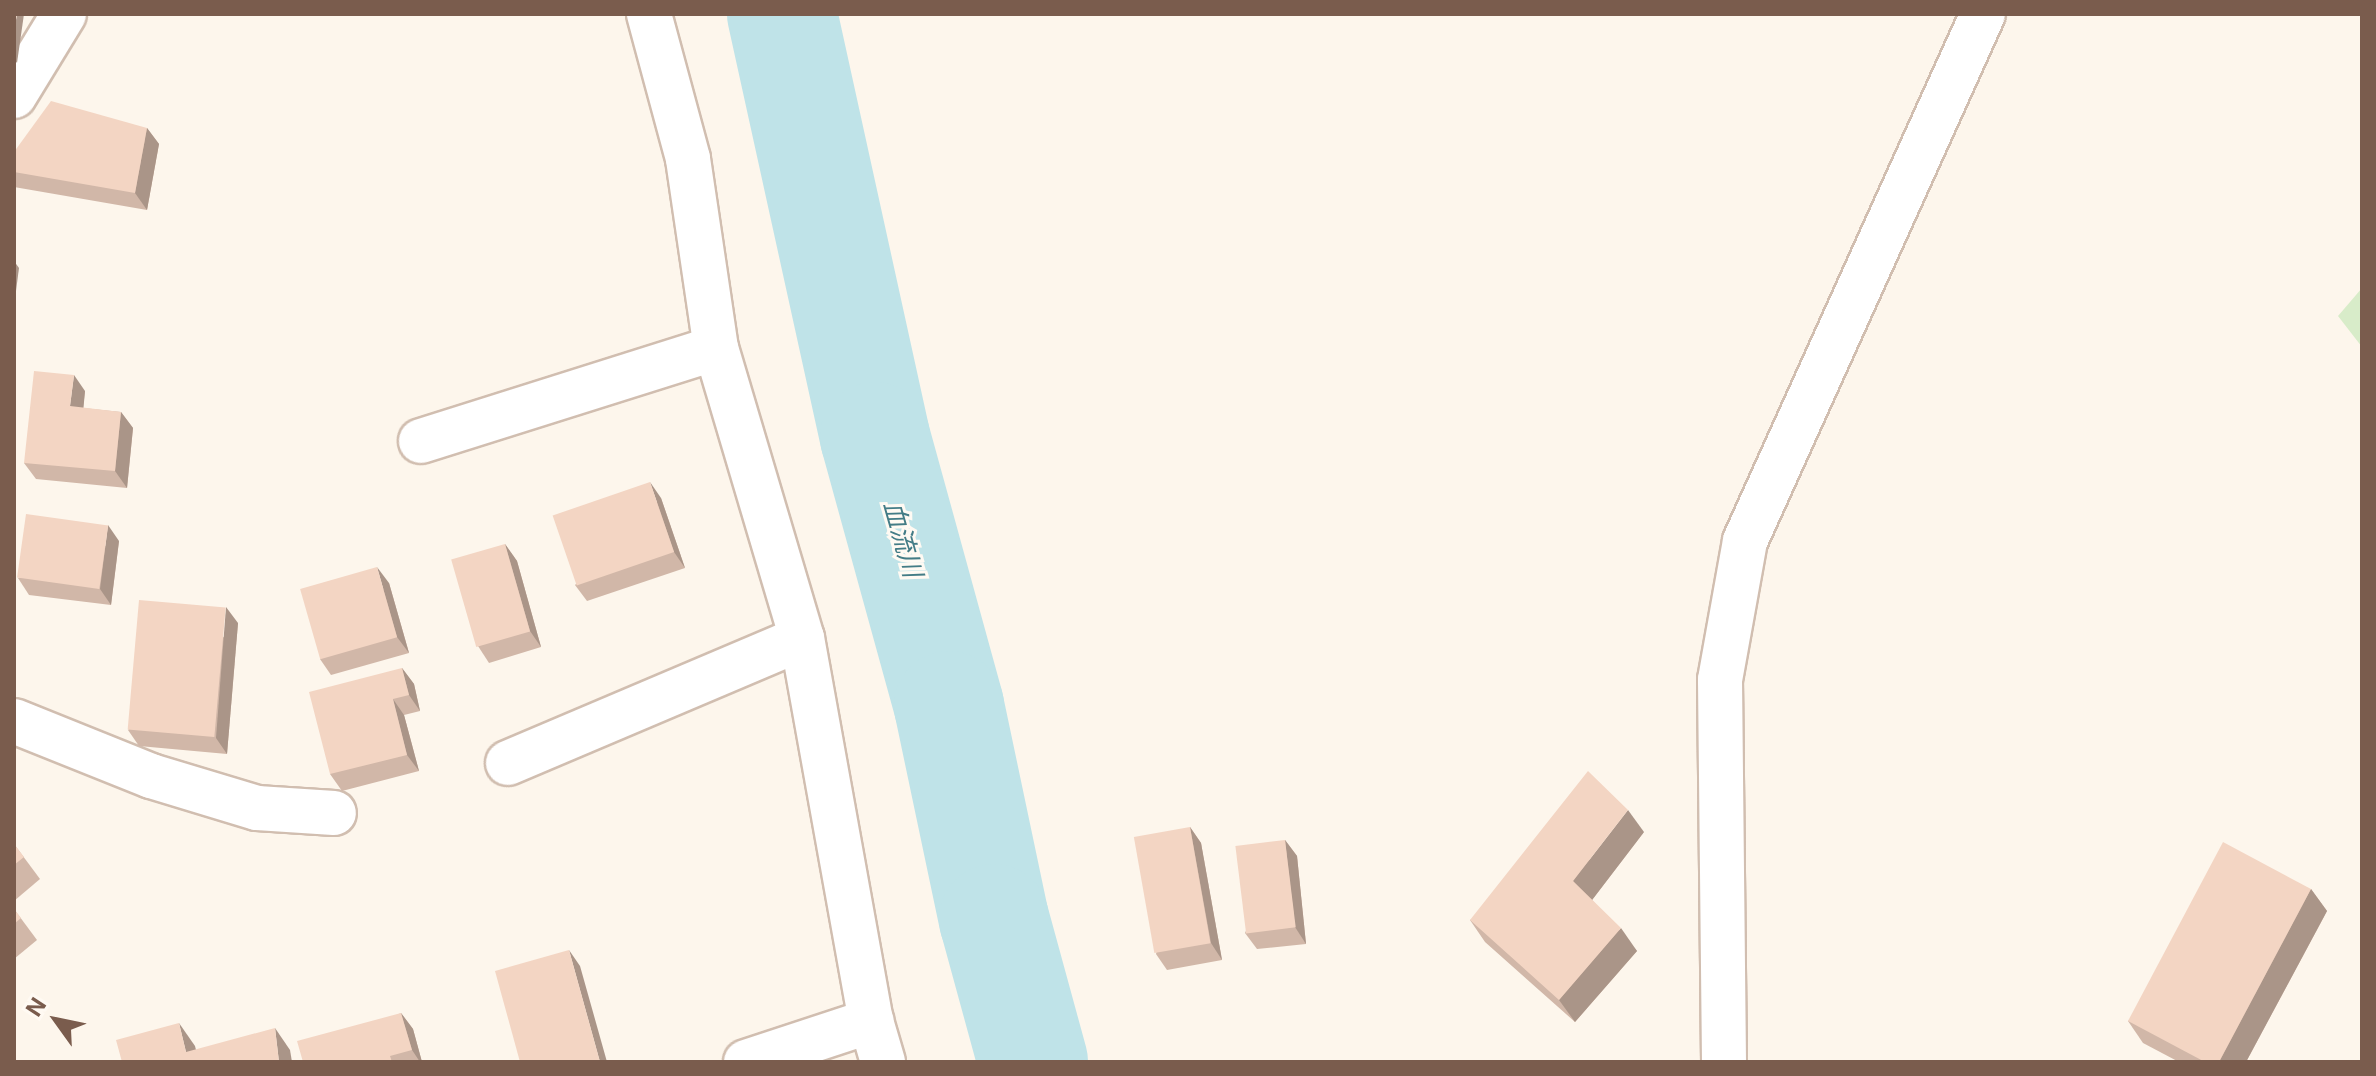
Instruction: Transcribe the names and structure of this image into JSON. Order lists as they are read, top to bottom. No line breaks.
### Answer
{"water":["血流川"],"north":"top left"}
